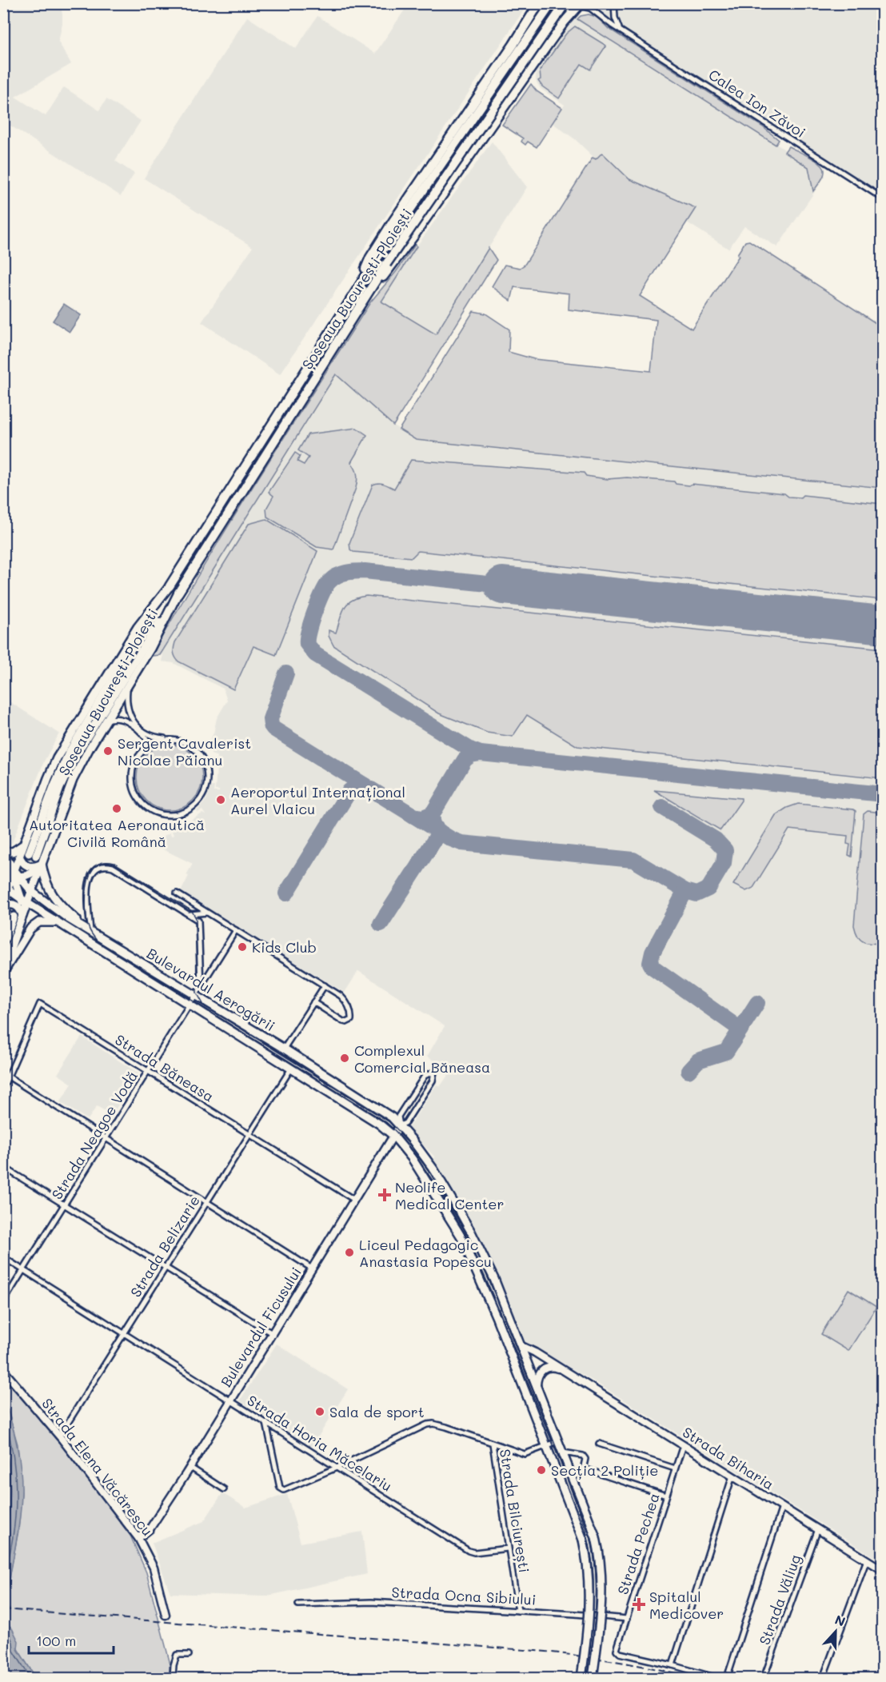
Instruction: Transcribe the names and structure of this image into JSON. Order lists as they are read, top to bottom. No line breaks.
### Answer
{"streets":{"highway":["Șoseaua București-Ploiești"],"main road":["Bulevardul Aerogării"],"street":["Calea Ion Zăvoi","Strada Băneasa","Strada Neagoe Vodă","Strada Belizarie","Bulevardul Ficusului","Strada Horia Măcelariu","Strada Biharia","Strada Elena Văcărescu","Strada Bilciurești","Strada Pechea","Strada Ocna Sibiului","Strada Văliug"]},"crossings":[["Șoseaua București-Ploiești","Bulevardul Aerogării"],["Bulevardul Aerogării","Strada Neagoe Vodă"],["Bulevardul Aerogării","Strada Belizarie"],["Bulevardul Aerogării","Bulevardul Ficusului"],["Bulevardul Aerogării","Strada Biharia"],["Strada Băneasa","Strada Neagoe Vodă"],["Strada Băneasa","Strada Belizarie"],["Strada Băneasa","Bulevardul Ficusului"],["Strada Neagoe Vodă","Strada Horia Măcelariu"],["Strada Belizarie","Strada Horia Măcelariu"],["Strada Belizarie","Strada Elena Văcărescu"],["Bulevardul Ficusului","Strada Horia Măcelariu"],["Bulevardul Ficusului","Strada Elena Văcărescu"],["Strada Horia Măcelariu","Strada Bilciurești"],["Strada Biharia","Strada Pechea"],["Strada Biharia","Strada Văliug"],["Strada Bilciurești","Strada Ocna Sibiului"],["Strada Pechea","Strada Ocna Sibiului"]],"places":{"other":["Sergent Cavalerist Nicolae Păianu","Aeroportul Internațional Aurel Vlaicu","Autoritatea Aeronautică Civilă Română","Kids Club","Complexul Comercial Băneasa","Liceul Pedagogic Anastasia Popescu","Sala de sport","Secția 2 Poliție"],"health":["Neolife Medical Center","Spitalul Medicover"]},"scale_bar":"100 m","north":"top"}
